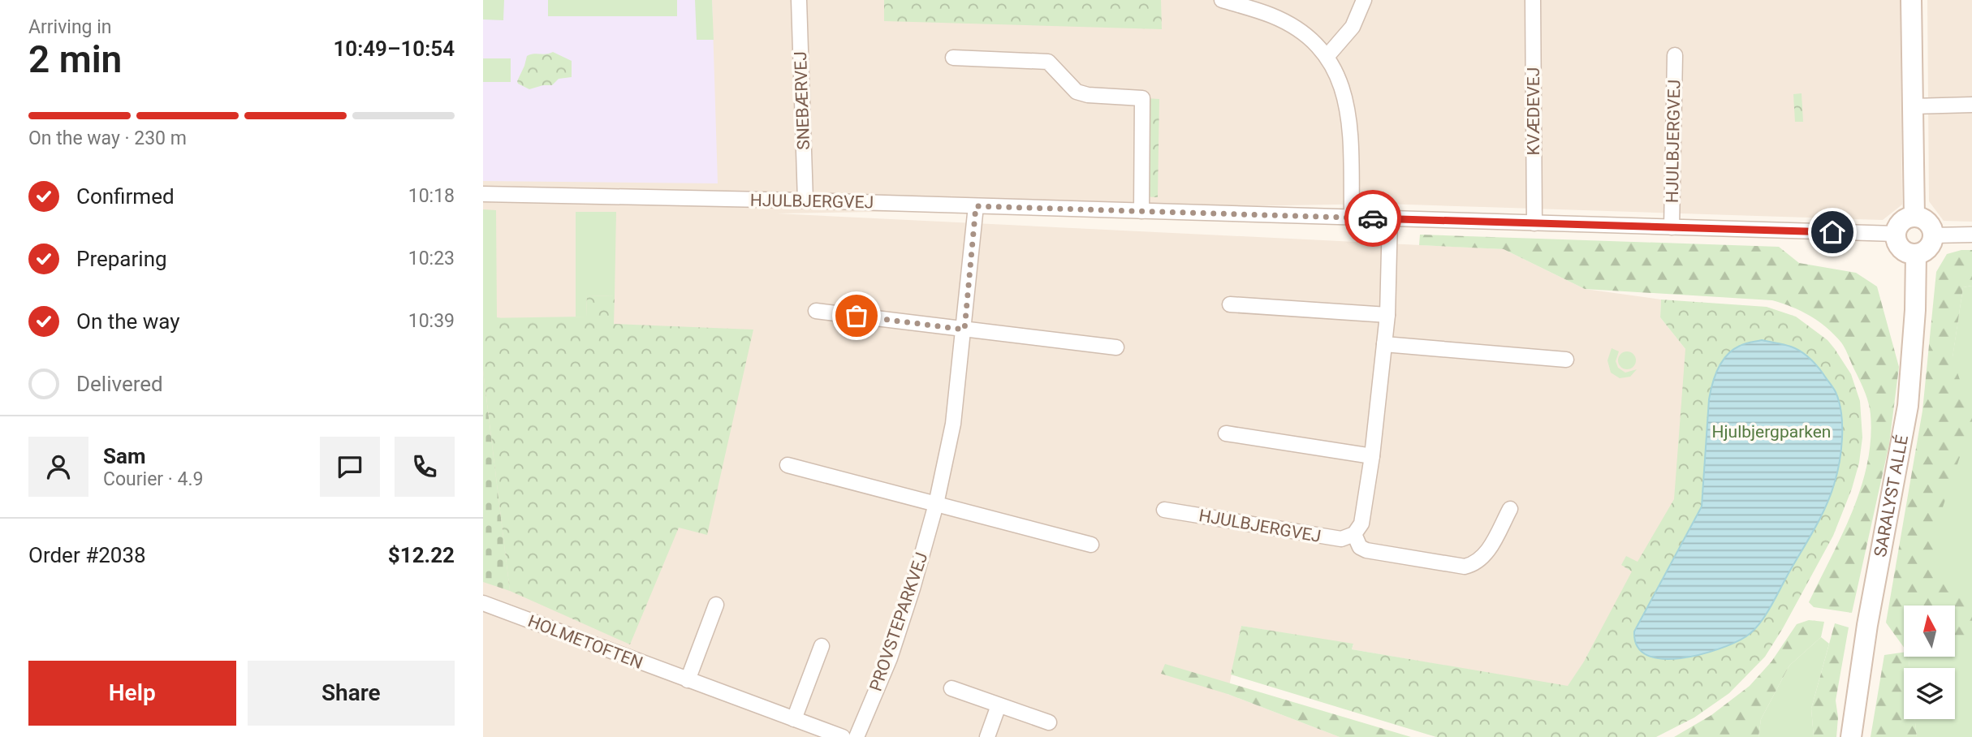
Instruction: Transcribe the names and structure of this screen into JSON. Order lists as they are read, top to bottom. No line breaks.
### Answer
{"streets":{"street":["SNEBÆRVEJ","KVÆDEVEJ","HJULBJERGVEJ","SARALYST ALLÉ","PROVSTEPARKVEJ","HOLMETOFTEN"]},"crossings":[["SNEBÆRVEJ","HJULBJERGVEJ"],["KVÆDEVEJ","HJULBJERGVEJ"],["HJULBJERGVEJ","SARALYST ALLÉ"],["HJULBJERGVEJ","PROVSTEPARKVEJ"]],"parks":["Hjulbjergparken"],"north":"top","page":{"heading":["2 min","Arriving in","10:49–10:54"],"panel":["Sam","Courier · 4.9","Order #2038","$12.22"],"bar":"On the way · 230 m","list":[["Confirmed","10:18"],["Preparing","10:23"],["On the way","10:39"],"Delivered"],"buttons":["Help","Share"]}}
